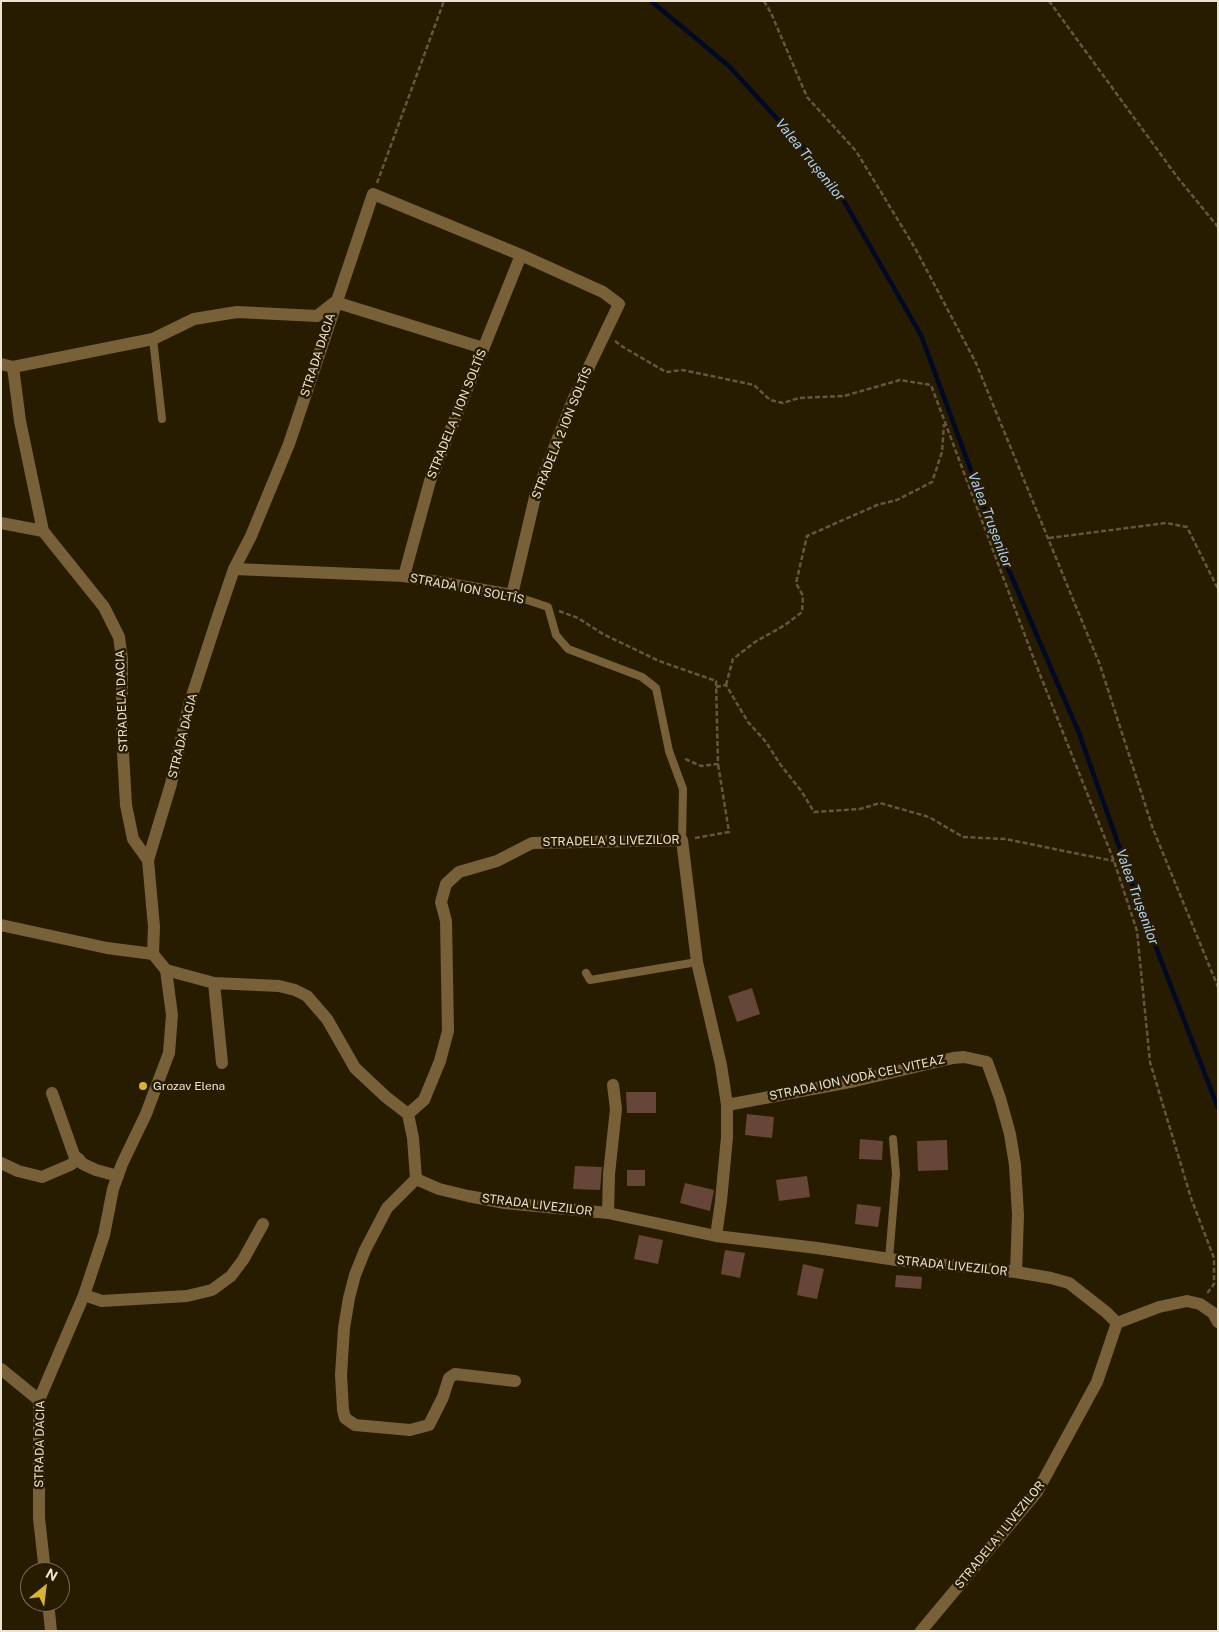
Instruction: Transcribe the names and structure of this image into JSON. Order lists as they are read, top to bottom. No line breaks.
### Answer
{"streets":{"street":["STRADA DACIA","STRADELA 1 ION SOLTÎS","STRADELA 2 ION SOLTÎS","STRADA ION SOLTÎS","STRADELA DACIA","STRADELA 3 LIVEZILOR","STRADA ION VODĂ CEL VITEAZ","STRADA LIVEZILOR","STRADELA 1 LIVEZILOR"]},"crossings":[["STRADA DACIA","STRADELA 1 ION SOLTÎS"],["STRADA DACIA","STRADA ION SOLTÎS"],["STRADA DACIA","STRADELA DACIA"],["STRADELA 1 ION SOLTÎS","STRADELA 2 ION SOLTÎS"],["STRADELA 1 ION SOLTÎS","STRADA ION SOLTÎS"],["STRADELA 2 ION SOLTÎS","STRADA ION SOLTÎS"],["STRADA ION SOLTÎS","STRADELA 3 LIVEZILOR"],["STRADA ION VODĂ CEL VITEAZ","STRADA LIVEZILOR"],["STRADA LIVEZILOR","STRADELA 1 LIVEZILOR"]],"water":["Valea Trușenilor"],"places":["Grozav Elena"],"north":"top right"}
